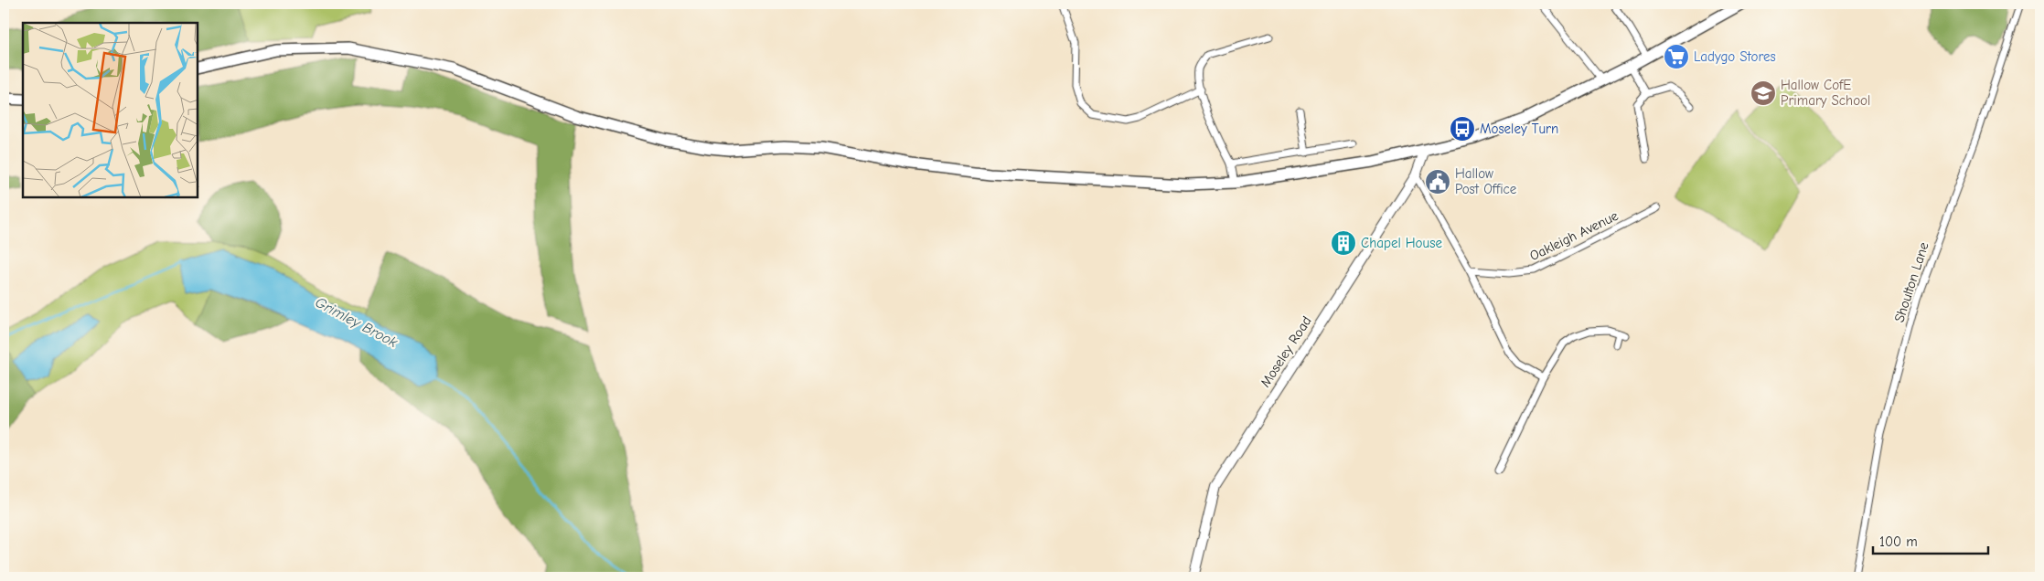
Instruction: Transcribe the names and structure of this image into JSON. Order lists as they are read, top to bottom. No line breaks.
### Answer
{"streets":{"street":["Oakleigh Avenue","Shoulton Lane","Moseley Road"]},"water":["Grimley Brook"],"places":{"supermarket":["Ladygo Stores"],"school or university":["Hallow CofE Primary School"],"bus stop":["Moseley Turn"],"public building":["Hallow Post Office"],"building":["Chapel House"]},"scale_bar":"100 m"}
